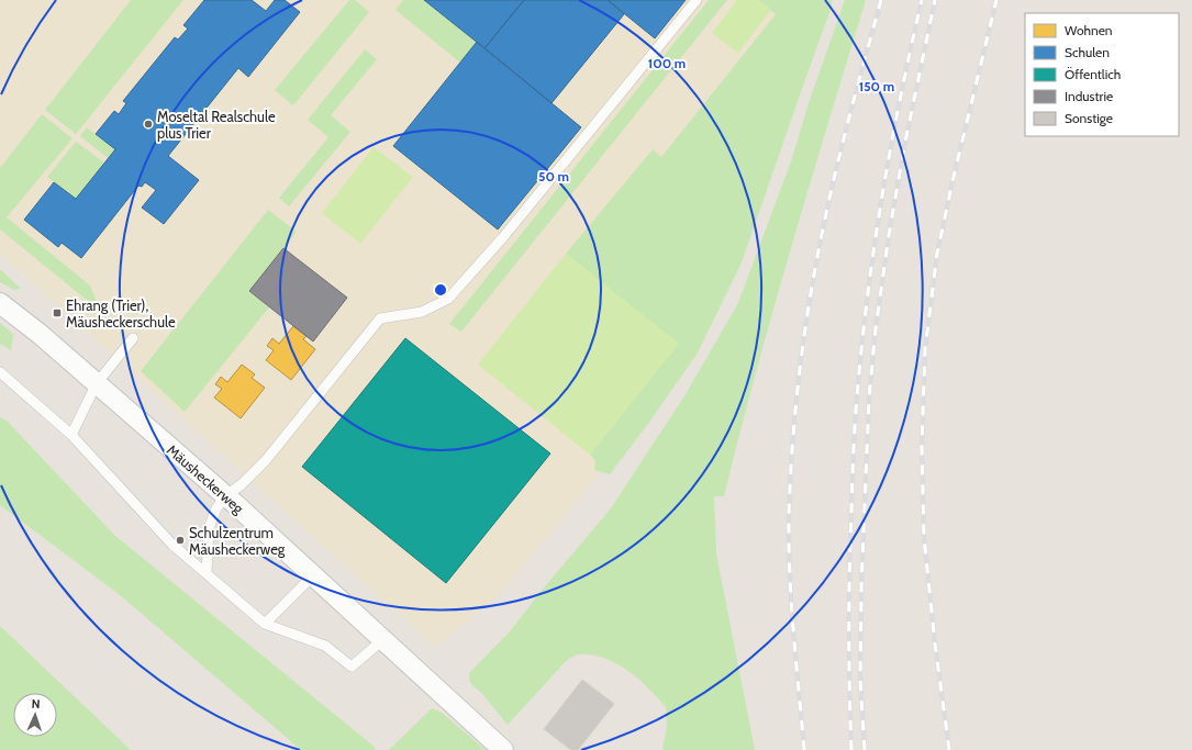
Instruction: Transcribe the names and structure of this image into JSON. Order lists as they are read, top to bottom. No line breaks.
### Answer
{"streets":{"street":["Mäusheckerweg"]},"places":{"other":["Moseltal Realschule plus Trier","Schulzentrum Mäusheckerweg"],"transit":["Ehrang (Trier), Mäusheckerschule"]},"legend":["Wohnen","Schulen","Öffentlich","Industrie","Sonstige"],"north":"top","rings":["100 m","150 m","50 m"]}
